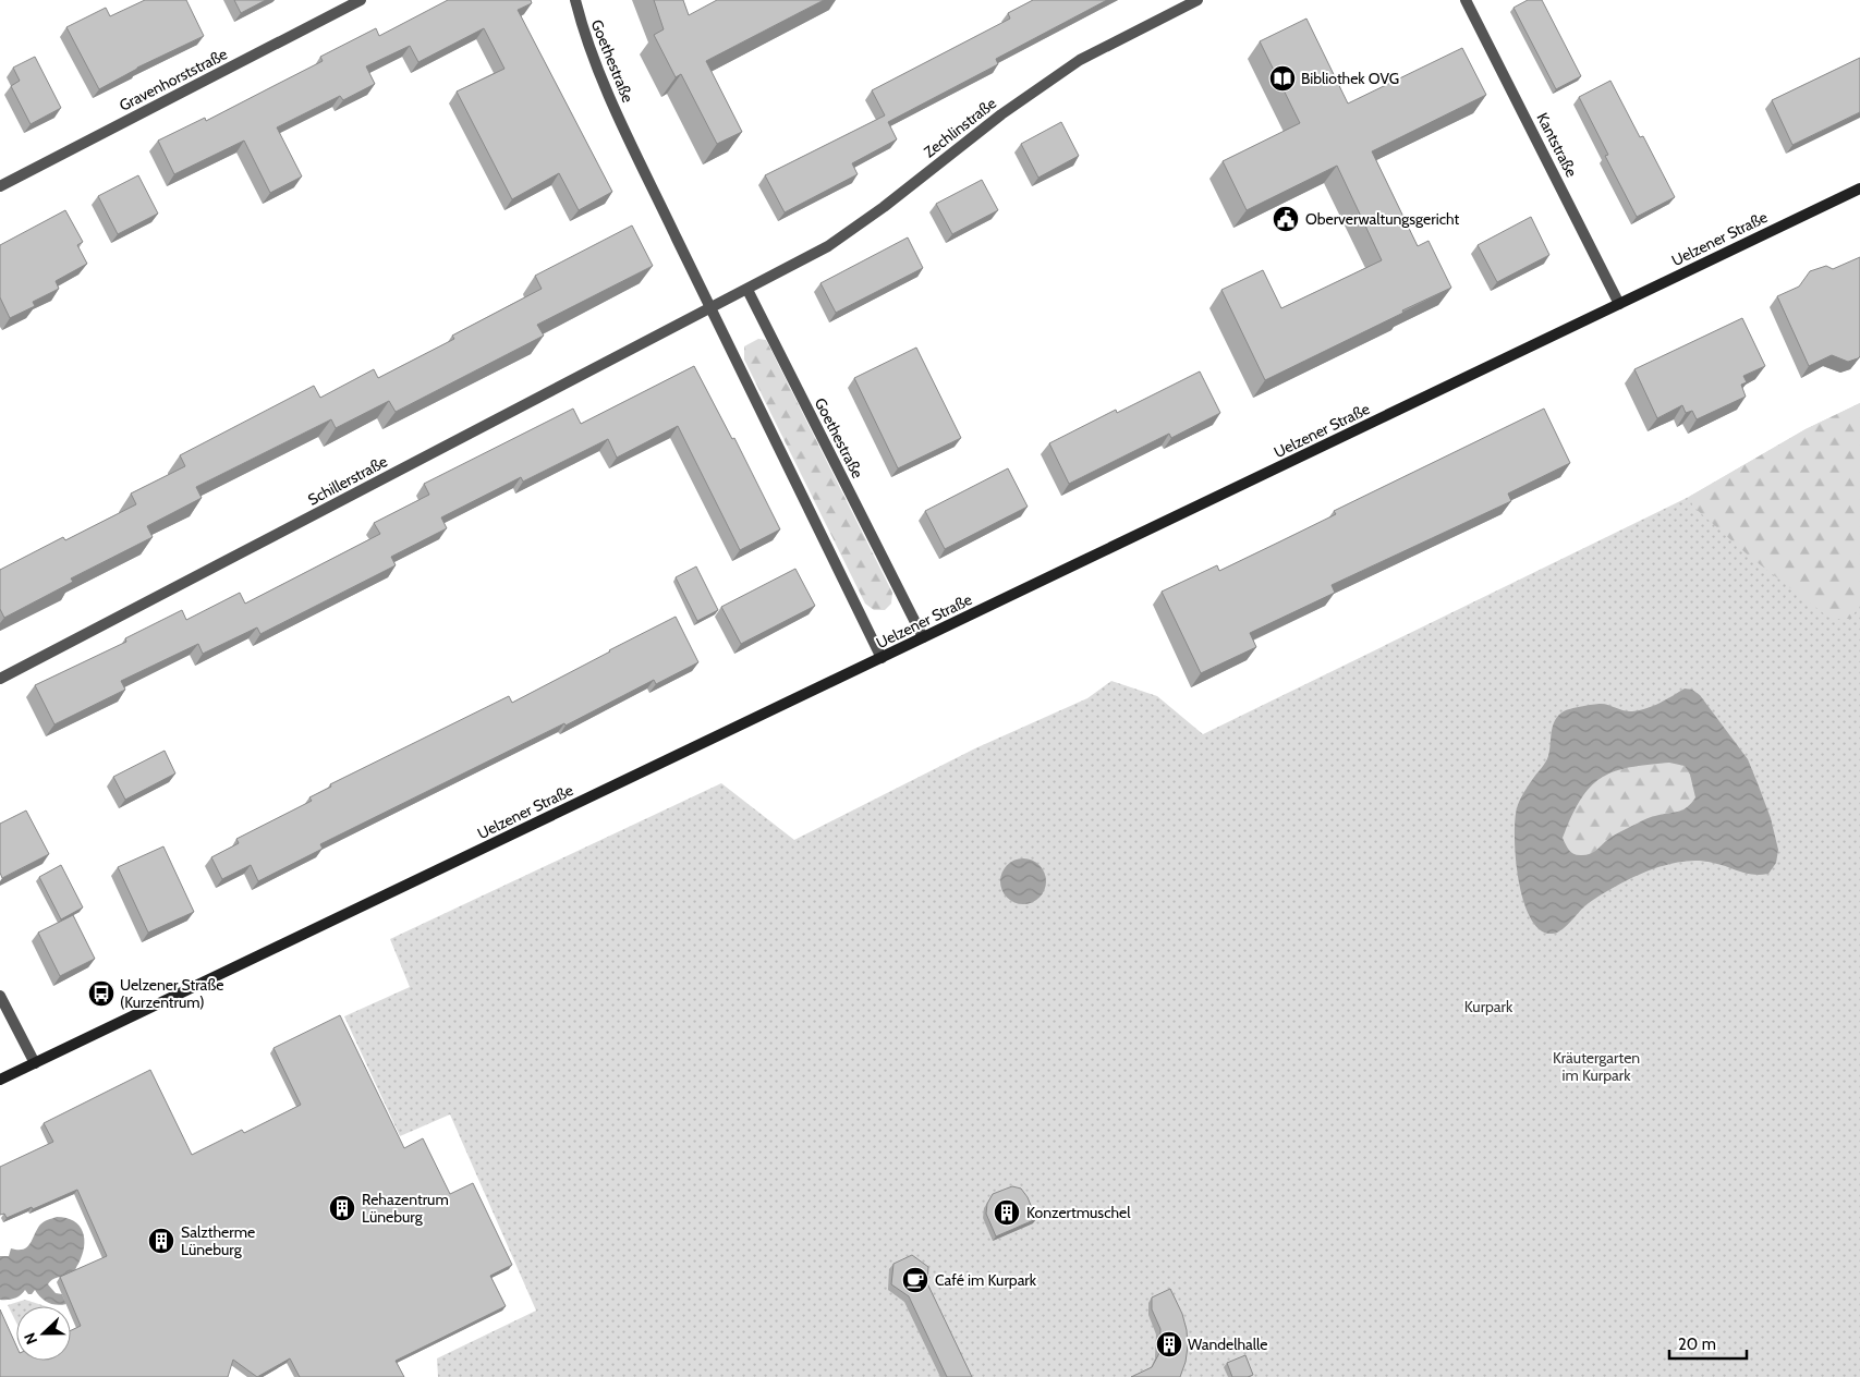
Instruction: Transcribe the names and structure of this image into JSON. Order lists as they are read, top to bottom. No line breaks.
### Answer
{"streets":{"street":["Goethestraße","Gravenhorststraße","Zechlinstraße","Kantstraße","Uelzener Straße","Schillerstraße"]},"crossings":[["Goethestraße","Zechlinstraße"],["Goethestraße","Uelzener Straße"],["Goethestraße","Schillerstraße"],["Kantstraße","Uelzener Straße"]],"parks":["Kurpark","Kräutergarten im Kurpark"],"places":{"library":["Bibliothek OVG"],"public building":["Oberverwaltungsgericht"],"bus stop":["Uelzener Straße (Kurzentrum)"],"building":["Rehazentrum Lüneburg","Konzertmuschel","Salztherme Lüneburg","Wandelhalle"],"cafe":["Café im Kurpark"]},"scale_bar":"20 m","north":"left"}
